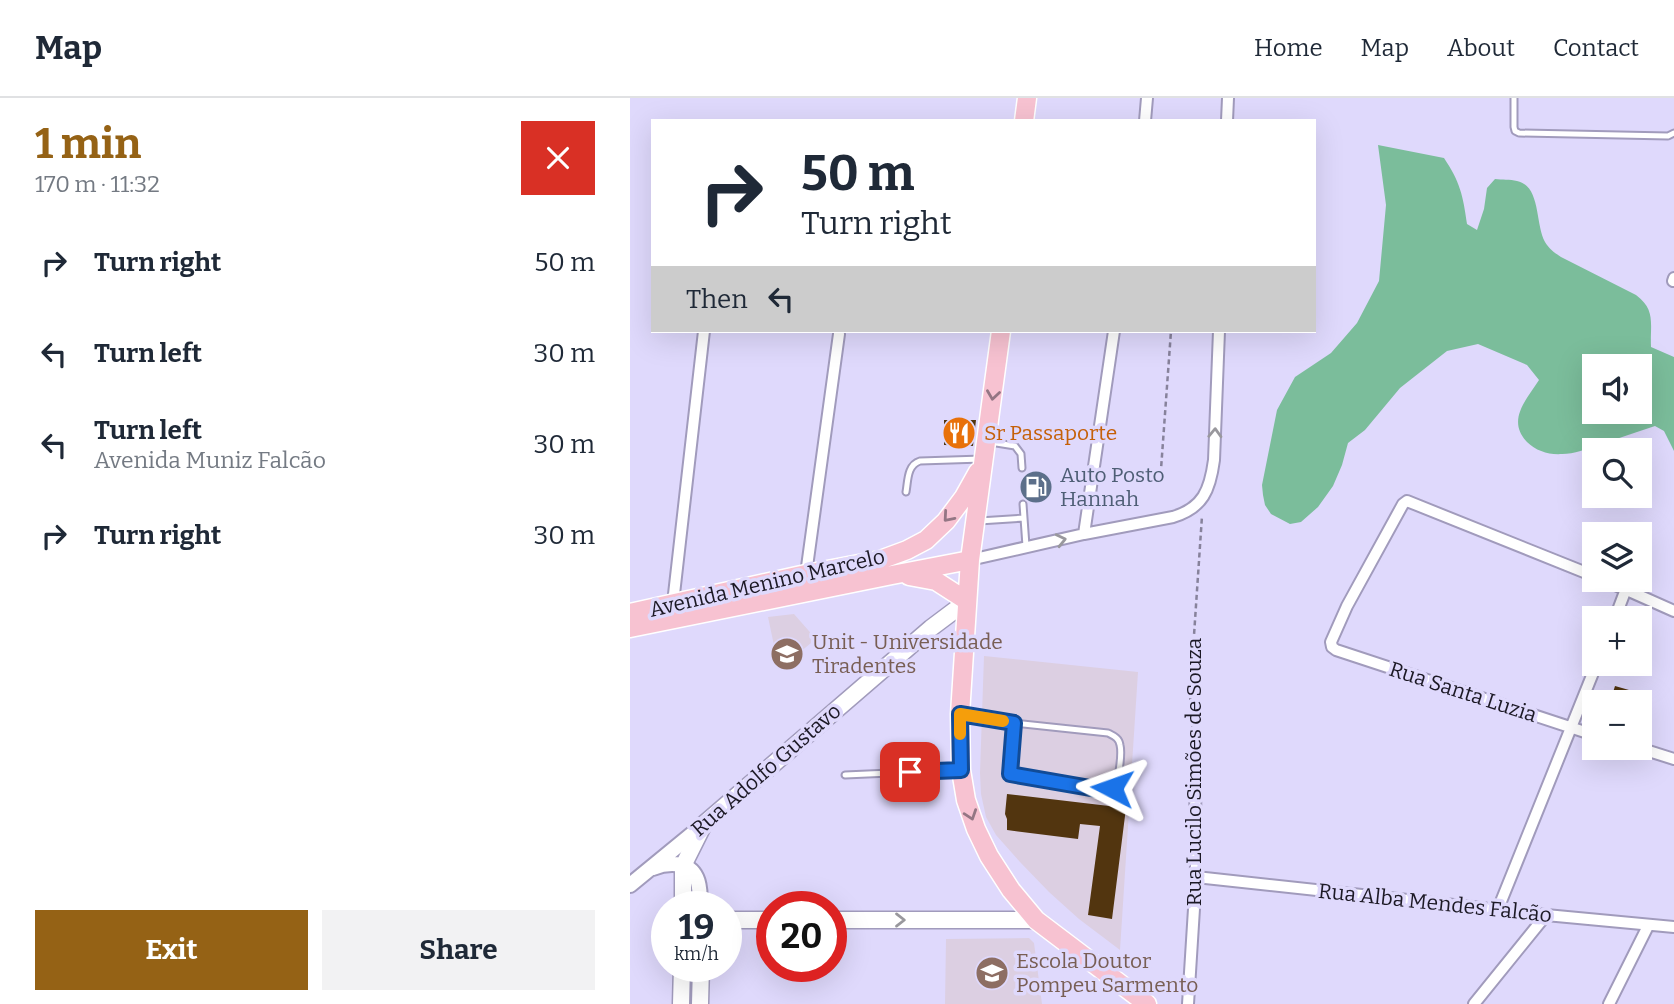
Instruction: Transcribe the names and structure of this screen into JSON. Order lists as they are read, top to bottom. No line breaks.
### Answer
{"streets":{"main road":["Avenida Menino Marcelo","Rua Adolfo Gustavo"],"street":["Rua Santa Luzia","Rua Lucilo Simões de Souza","Rua Alba Mendes Falcão"]},"crossings":[["Rua Lucilo Simões de Souza","Rua Alba Mendes Falcão"]],"places":{"restaurant":["Sr Passaporte"],"fuel station":["Auto Posto Hannah"],"school or university":["Unit - Universidade Tiradentes","Escola Doutor Pompeu Sarmento"]},"page":{"header":"Map","nav":["Home","Map","About","Contact"],"heading":["1 min","170 m · 11:32"],"turn":["50 m","Turn right"],"list":[{"name":"Turn right","value":"50 m"},{"name":"Turn left","value":"30 m"},{"name":"Turn left","note":"Avenida Muniz Falcão","value":"30 m"},{"name":"Turn right","value":"30 m"}],"then":"Then","map_buttons":["+","−"],"speed":"19 km/h","limit":"20","buttons":["Exit","Share"]}}
